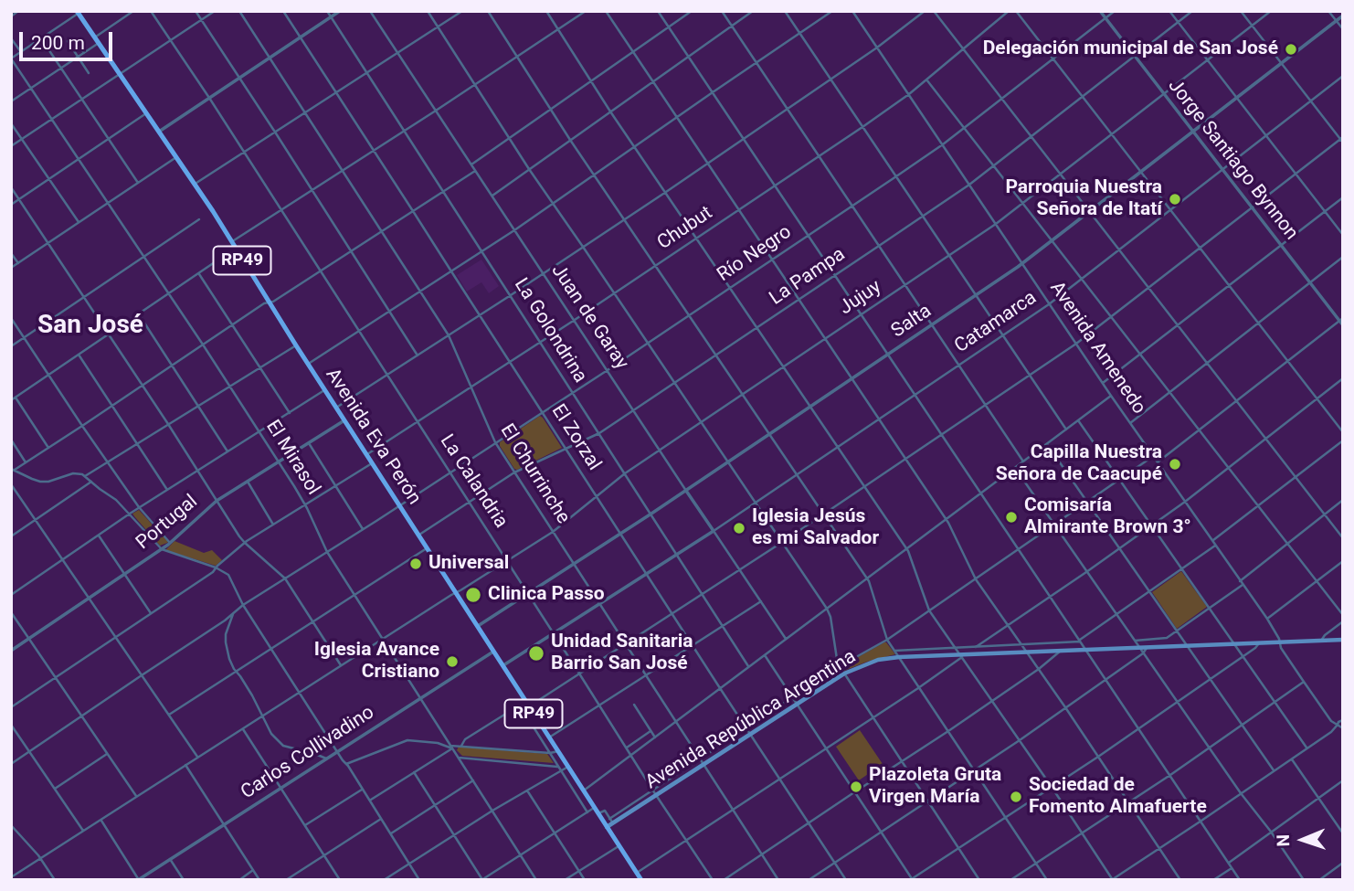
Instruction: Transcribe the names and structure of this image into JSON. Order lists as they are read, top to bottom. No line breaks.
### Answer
{"streets":{"main road":["RP49","Avenida Eva Perón","Avenida República Argentina"],"street":["Jorge Santiago Bynnon","Chubut","Río Negro","La Pampa","Jujuy","Juan de Garay","Salta","Catamarca","La Golondrina","Avenida Amenedo","El Zorzal","El Mirasol","El Churrinche","La Calandria","Portugal","Carlos Collivadino"]},"crossings":[["Jorge Santiago Bynnon","Río Negro"],["Jorge Santiago Bynnon","La Pampa"],["Jorge Santiago Bynnon","Jujuy"],["Jorge Santiago Bynnon","Salta"],["Jorge Santiago Bynnon","Catamarca"],["Chubut","Juan de Garay"],["Chubut","La Golondrina"],["Chubut","Avenida Amenedo"],["Chubut","Avenida Eva Perón"],["Chubut","El Zorzal"],["Chubut","El Churrinche"],["Chubut","La Calandria"],["Río Negro","Juan de Garay"],["Río Negro","La Golondrina"],["Río Negro","Avenida Amenedo"],["Río Negro","Avenida Eva Perón"],["Río Negro","El Zorzal"],["Río Negro","El Mirasol"],["Río Negro","El Churrinche"],["Río Negro","La Calandria"],["La Pampa","Juan de Garay"],["La Pampa","La Golondrina"],["La Pampa","Avenida Amenedo"],["La Pampa","Avenida Eva Perón"],["La Pampa","El Zorzal"],["La Pampa","El Churrinche"],["La Pampa","La Calandria"],["Jujuy","Juan de Garay"],["Jujuy","La Golondrina"],["Jujuy","Avenida Amenedo"],["Jujuy","Avenida Eva Perón"],["Jujuy","El Zorzal"],["Jujuy","El Mirasol"],["Jujuy","El Churrinche"],["Jujuy","La Calandria"],["Juan de Garay","Salta"],["Juan de Garay","Catamarca"],["Salta","La Golondrina"],["Salta","Avenida Amenedo"],["Salta","Avenida Eva Perón"],["Salta","El Zorzal"],["Salta","El Churrinche"],["Salta","La Calandria"],["Catamarca","Avenida Amenedo"],["Avenida Amenedo","Avenida República Argentina"],["Avenida Eva Perón","Portugal"],["Avenida Eva Perón","Avenida República Argentina"],["Avenida Eva Perón","Carlos Collivadino"],["El Zorzal","Avenida República Argentina"],["El Mirasol","Portugal"],["El Mirasol","Carlos Collivadino"],["El Churrinche","Avenida República Argentina"],["La Calandria","Avenida República Argentina"]],"districts":["San José"],"places":["Delegación municipal de San José","Parroquia Nuestra Señora de Itatí","Capilla Nuestra Señora de Caacupé","Comisaría Almirante Brown 3°","Iglesia Jesús es mi Salvador","Universal","Clinica Passo","Unidad Sanitaria Barrio San José","Iglesia Avance Cristiano","Plazoleta Gruta Virgen María","Sociedad de Fomento Almafuerte"],"scale_bar":"200 m","north":"left"}
